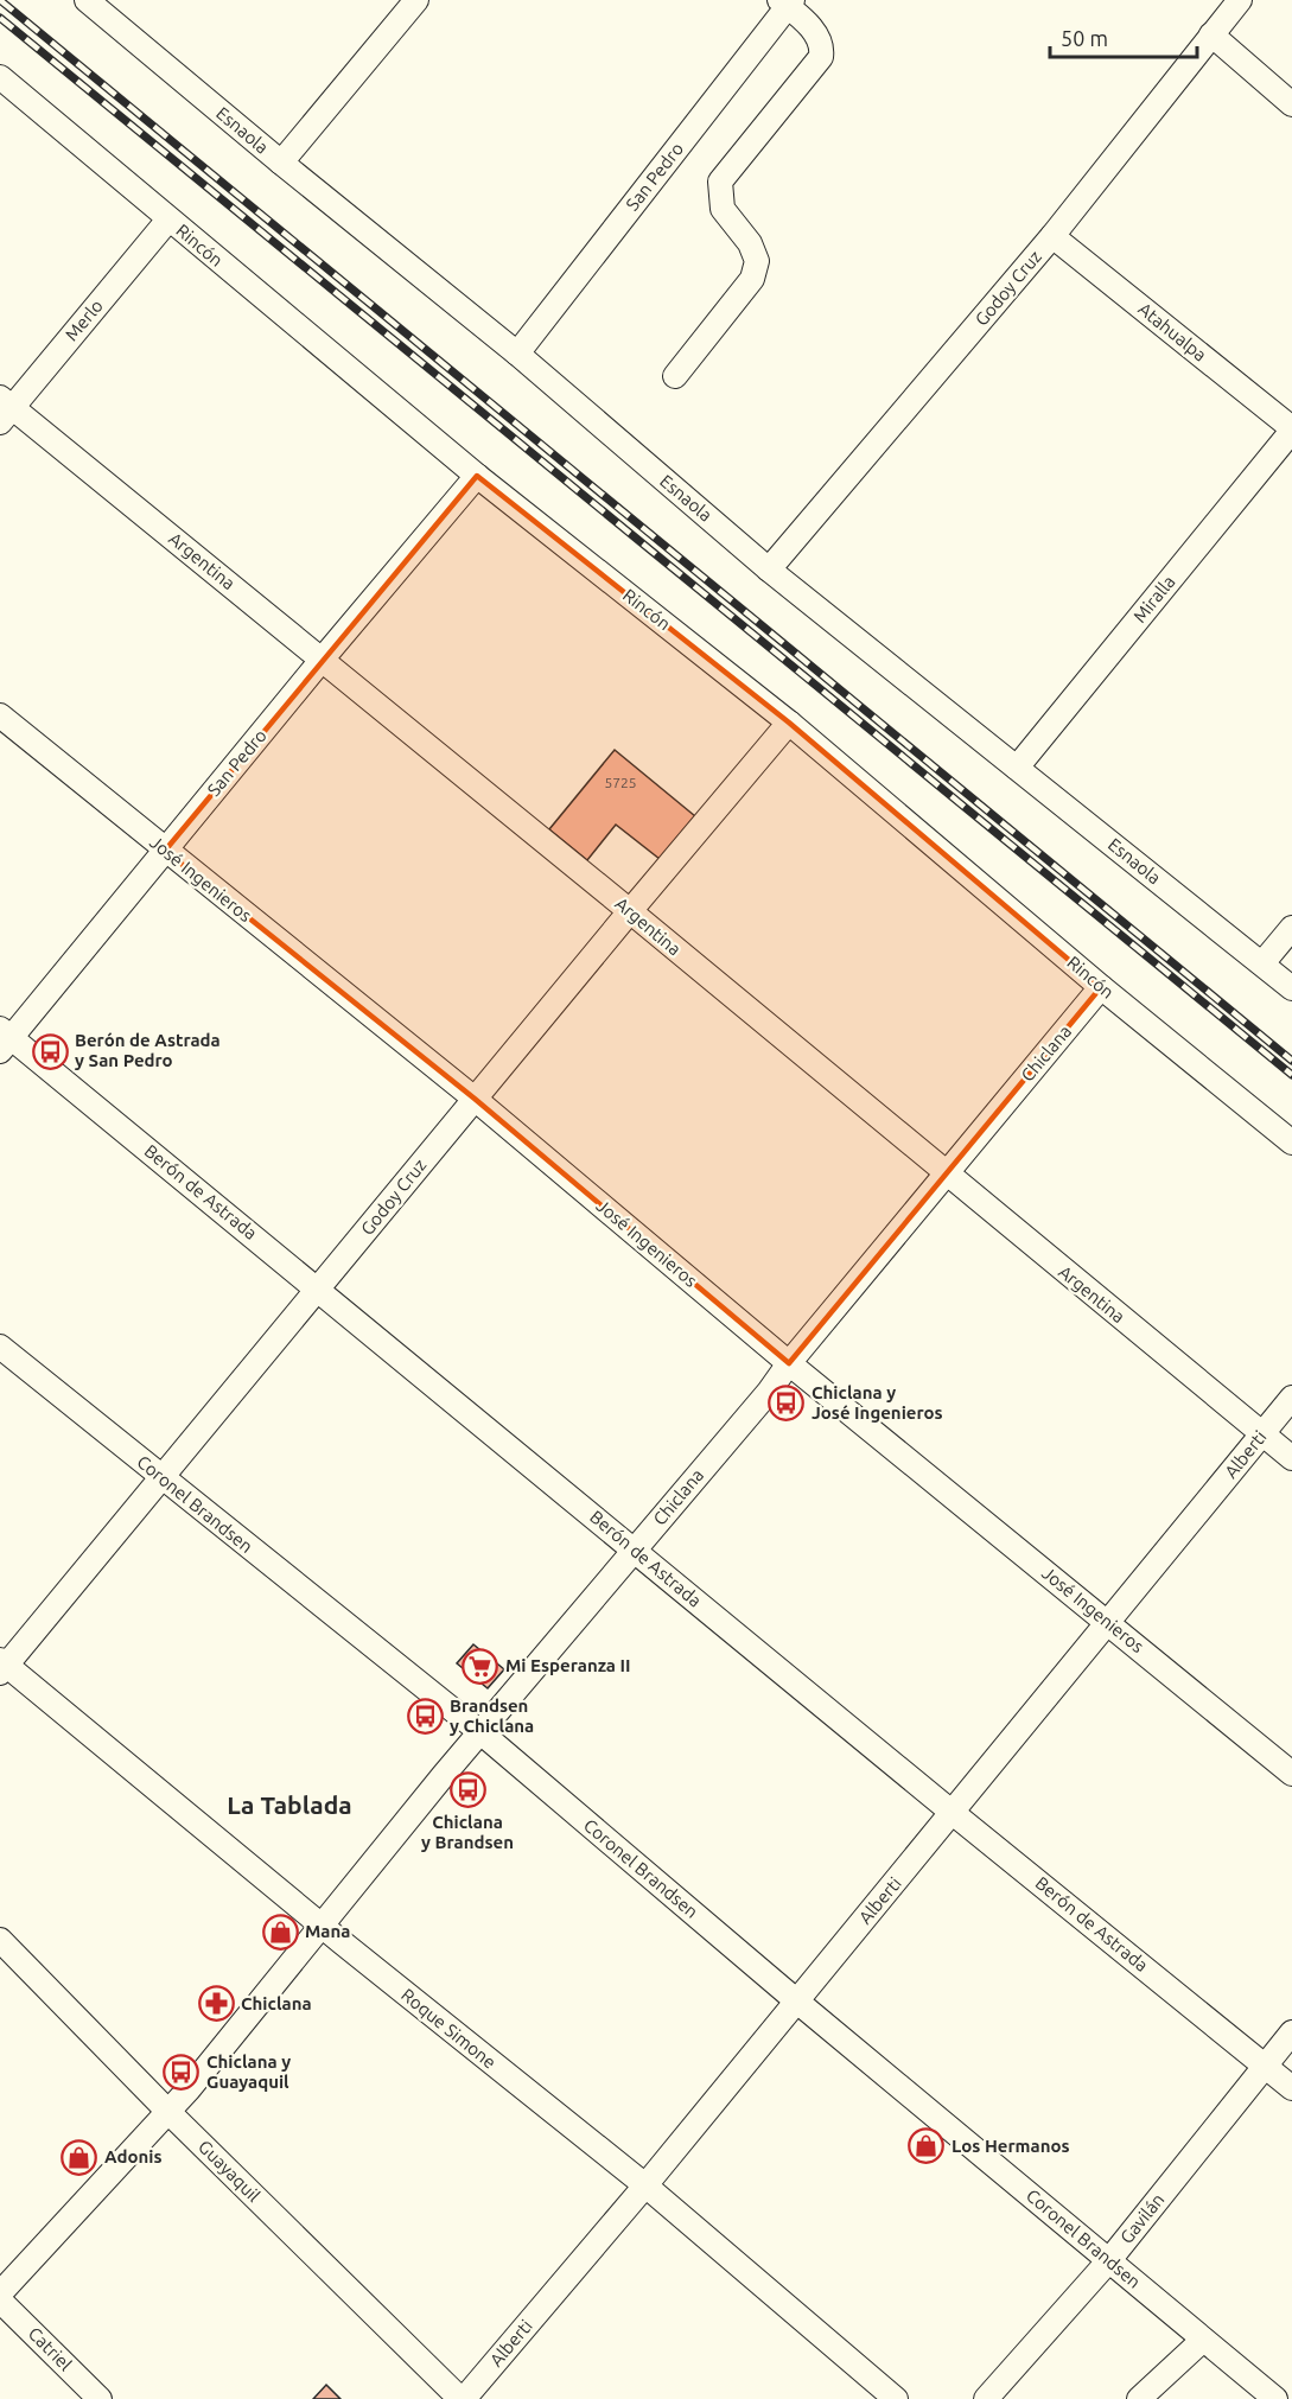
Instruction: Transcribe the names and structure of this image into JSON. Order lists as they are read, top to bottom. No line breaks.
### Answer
{"streets":{"street":["Esnaola","San Pedro","Rincón","Godoy Cruz","Merlo","Atahualpa","Argentina","Miralla","José Ingenieros","Chiclana","Berón de Astrada","Alberti","Coronel Brandsen","Roque Simone","Guayaquil","Gavilán","Catriel"]},"crossings":[["Esnaola","San Pedro"],["Esnaola","Godoy Cruz"],["Esnaola","Miralla"],["San Pedro","Rincón"],["San Pedro","Argentina"],["San Pedro","José Ingenieros"],["San Pedro","Berón de Astrada"],["Rincón","Godoy Cruz"],["Rincón","Merlo"],["Rincón","Chiclana"],["Godoy Cruz","Atahualpa"],["Godoy Cruz","Argentina"],["Godoy Cruz","José Ingenieros"],["Godoy Cruz","Berón de Astrada"],["Godoy Cruz","Coronel Brandsen"],["Godoy Cruz","Roque Simone"],["Merlo","Argentina"],["Atahualpa","Miralla"],["Argentina","Chiclana"],["Argentina","Alberti"],["José Ingenieros","Chiclana"],["José Ingenieros","Alberti"],["Chiclana","Berón de Astrada"],["Chiclana","Coronel Brandsen"],["Chiclana","Roque Simone"],["Chiclana","Guayaquil"],["Berón de Astrada","Alberti"],["Berón de Astrada","Gavilán"],["Alberti","Coronel Brandsen"],["Alberti","Roque Simone"],["Alberti","Guayaquil"],["Coronel Brandsen","Gavilán"]],"districts":["La Tablada"],"places":{"bus stop":["Berón de Astrada y San Pedro","Chiclana y José Ingenieros","Brandsen y Chiclana","Chiclana y Brandsen","Chiclana y Guayaquil"],"supermarket":["Mi Esperanza II"],"shop":["Mana","Los Hermanos","Adonis"],"pharmacy":["Chiclana"]},"house_numbers":["5725"],"scale_bar":"50 m"}
